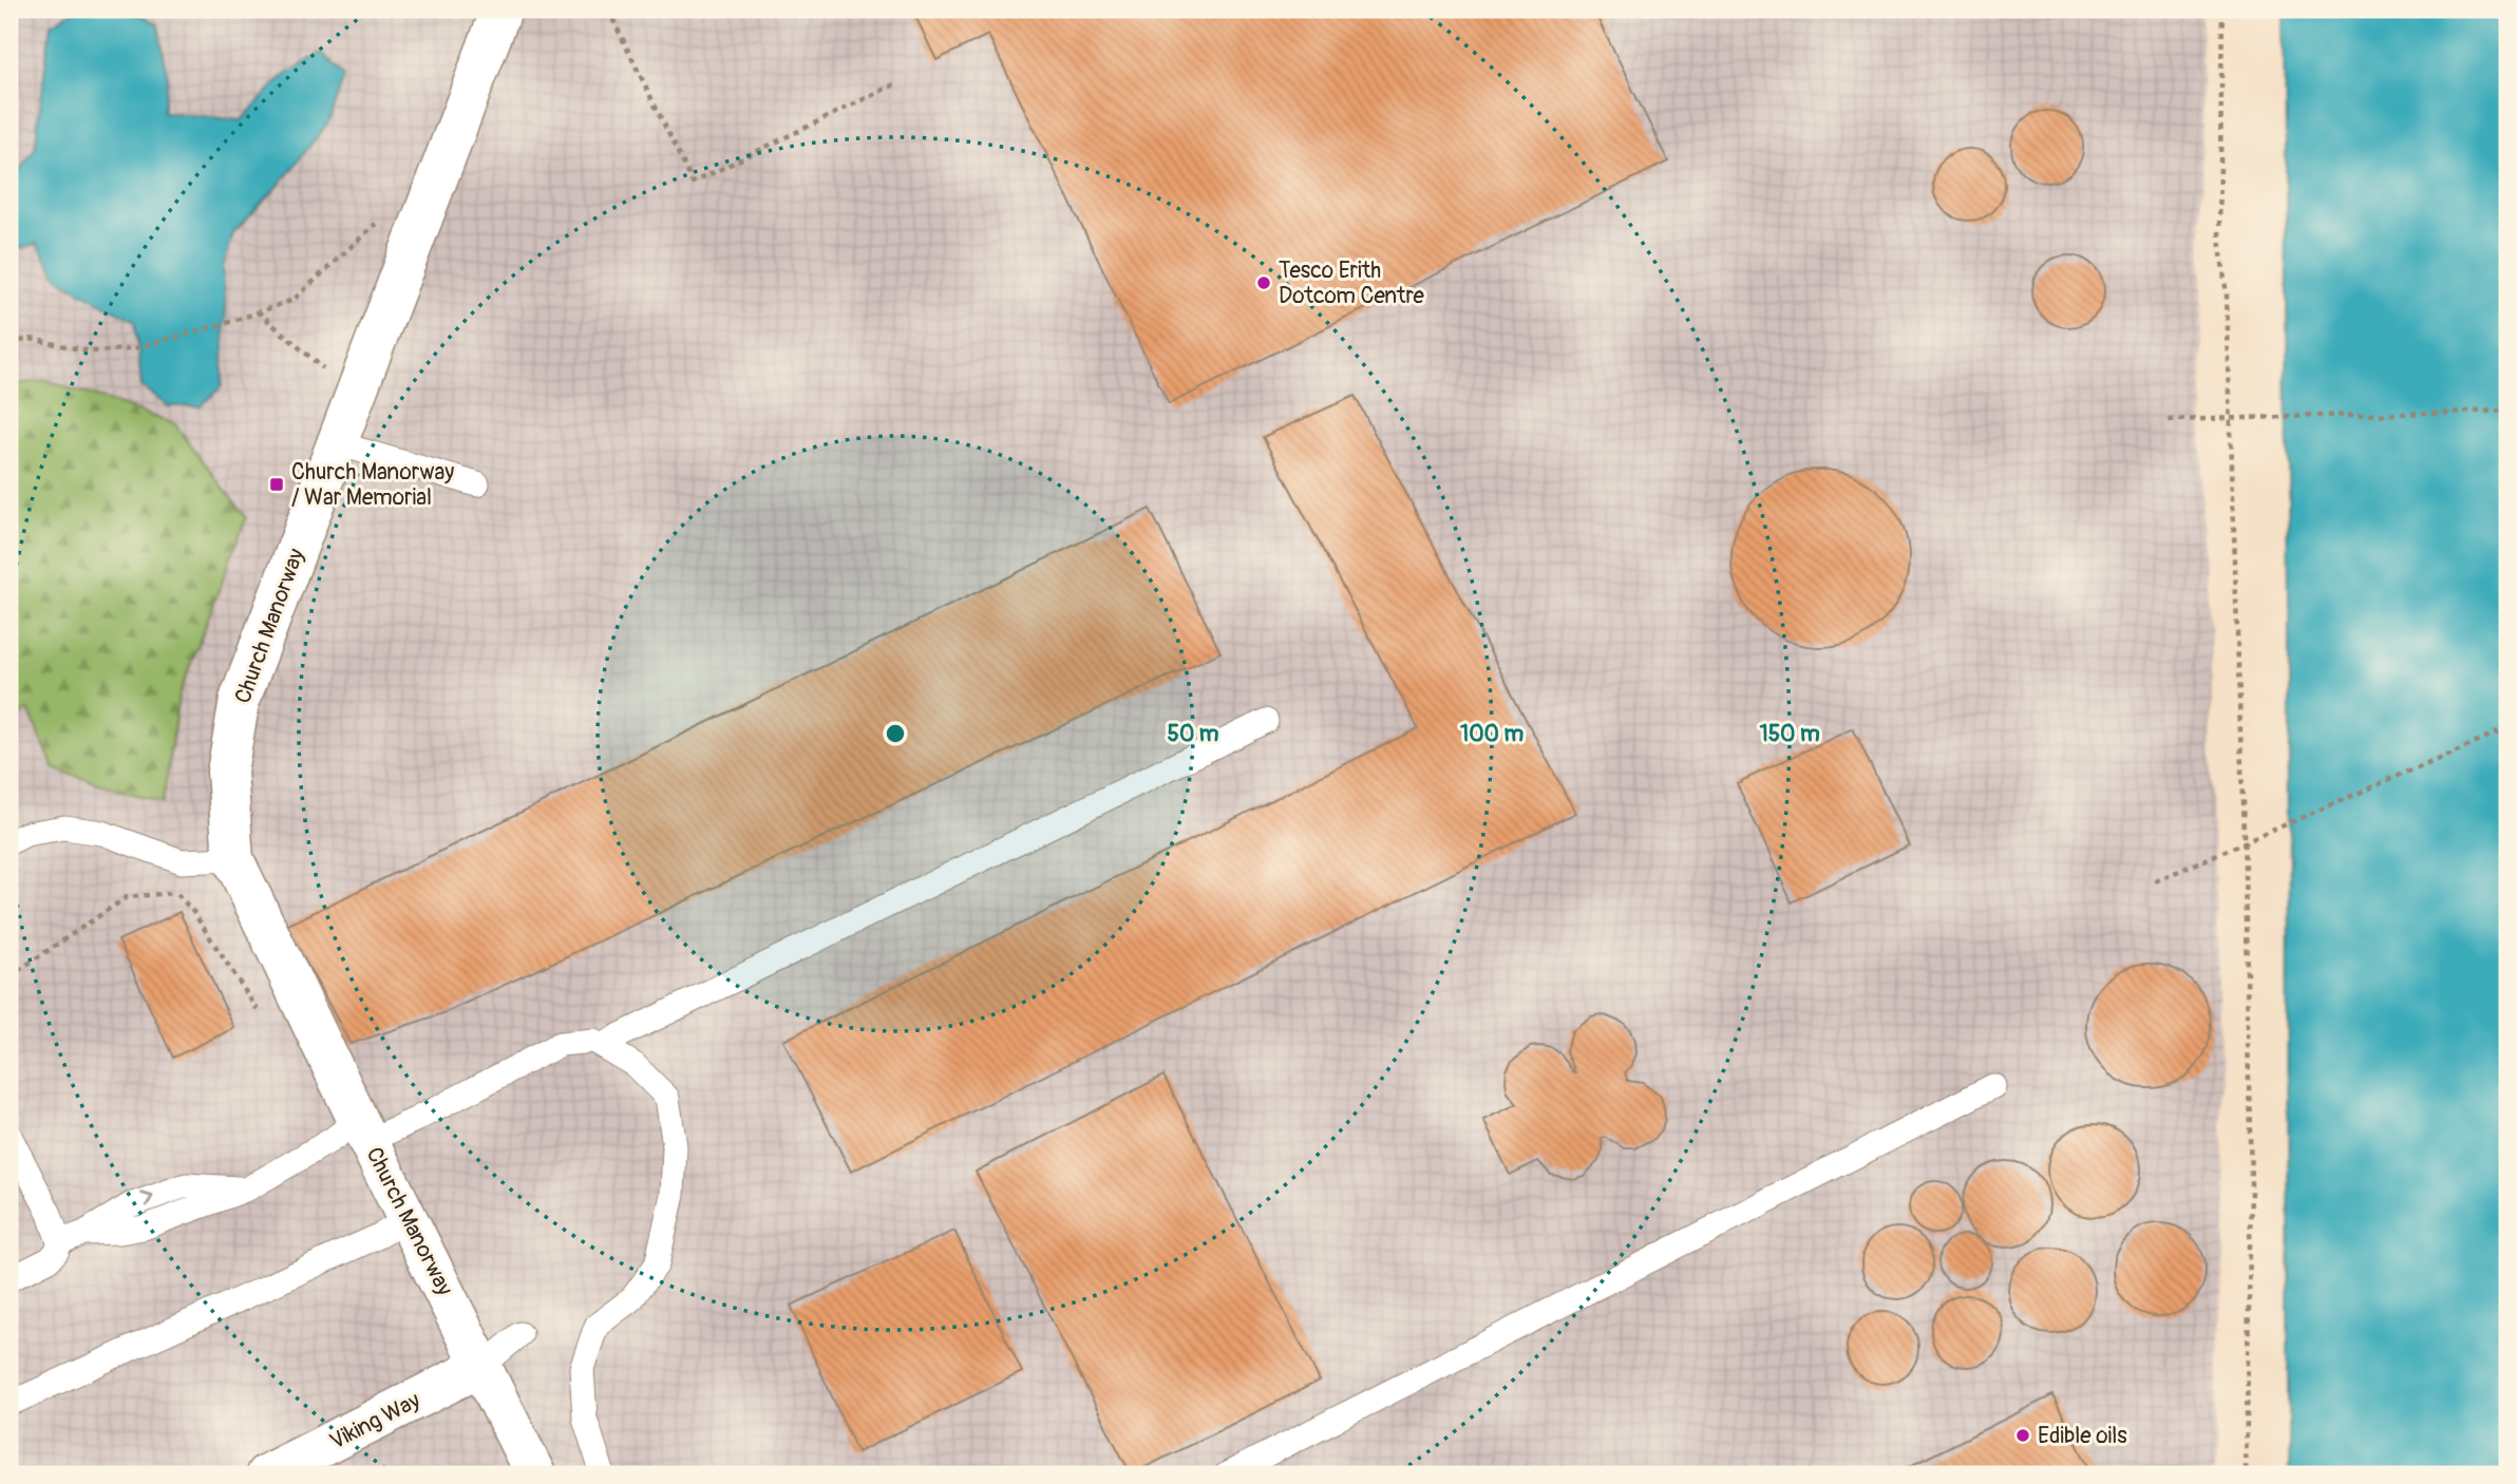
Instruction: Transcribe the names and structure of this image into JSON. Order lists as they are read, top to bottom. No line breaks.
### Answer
{"streets":{"street":["Church Manorway","Viking Way"]},"crossings":[["Church Manorway","Viking Way"]],"places":{"other":["Tesco Erith Dotcom Centre","Edible oils"],"transit":["Church Manorway / War Memorial"]},"rings":["50 m","100 m","150 m"]}
